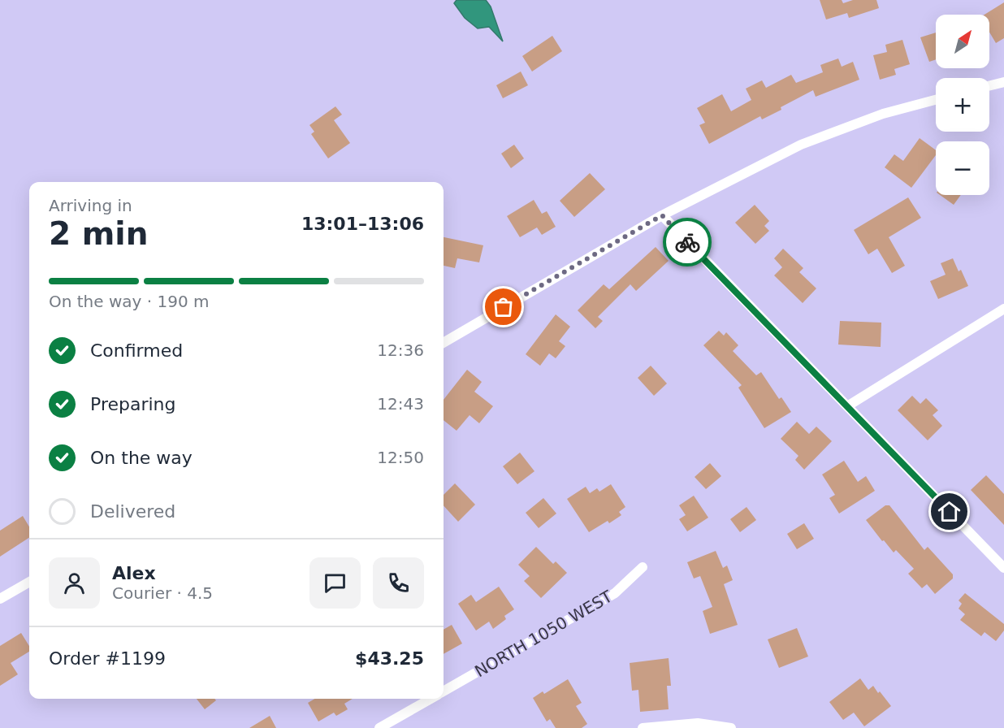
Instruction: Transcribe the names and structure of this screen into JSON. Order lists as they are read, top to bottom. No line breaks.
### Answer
{"streets":{"street":["NORTH 1050 WEST"]},"north":"top right","page":{"map_buttons":["+","−"],"heading":["2 min","Arriving in","13:01–13:06"],"panel":["Alex","Courier · 4.5","Order #1199","$43.25"],"bar":"On the way · 190 m","list":[["Confirmed","12:36"],["Preparing","12:43"],["On the way","12:50"],"Delivered"]}}
